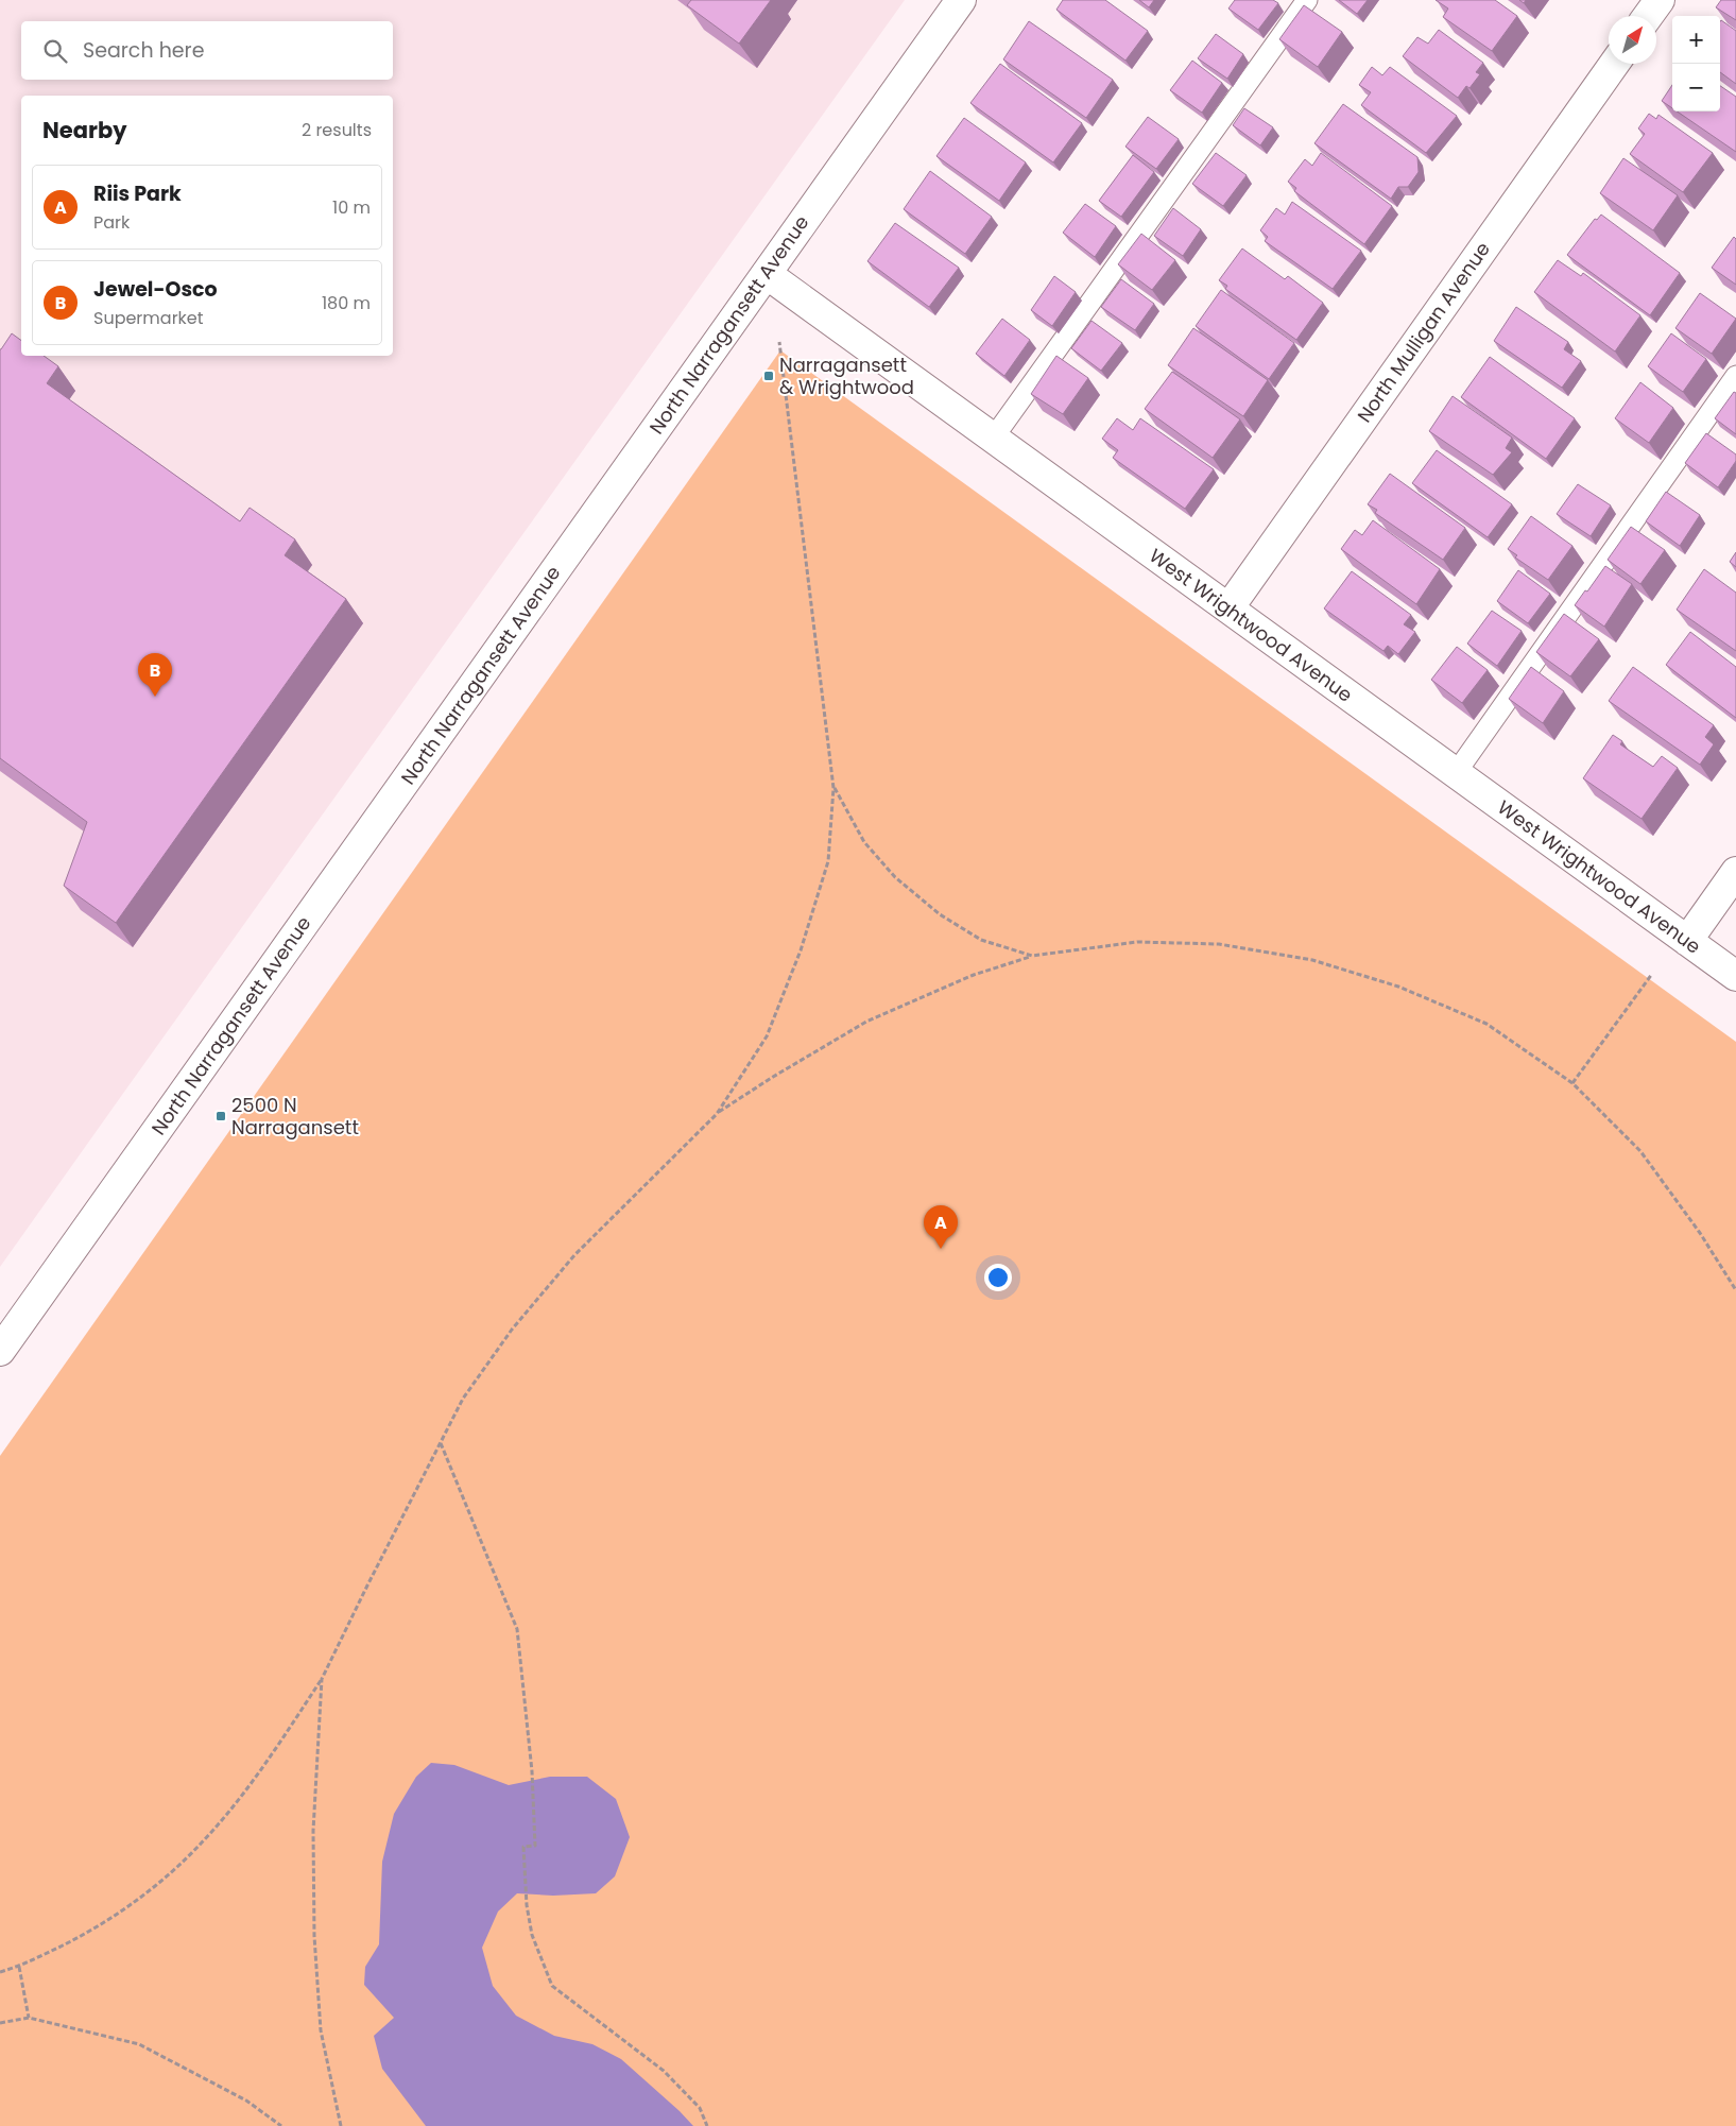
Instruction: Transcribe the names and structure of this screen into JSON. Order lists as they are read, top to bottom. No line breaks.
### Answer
{"streets":{"street":["North Narragansett Avenue","North Mulligan Avenue","West Wrightwood Avenue"]},"crossings":[["North Narragansett Avenue","West Wrightwood Avenue"],["North Mulligan Avenue","West Wrightwood Avenue"]],"places":{"transit":["Narragansett & Wrightwood","2500 N Narragansett"]},"north":"top right","page":{"map_buttons":["+","−"],"search":"Search here","heading":["Nearby","2 results"],"list":[{"mark":"A","name":"Riis Park","note":"Park","value":"10 m"},{"mark":"B","name":"Jewel-Osco","note":"Supermarket","value":"180 m"}],"pins":["B","A"]}}
